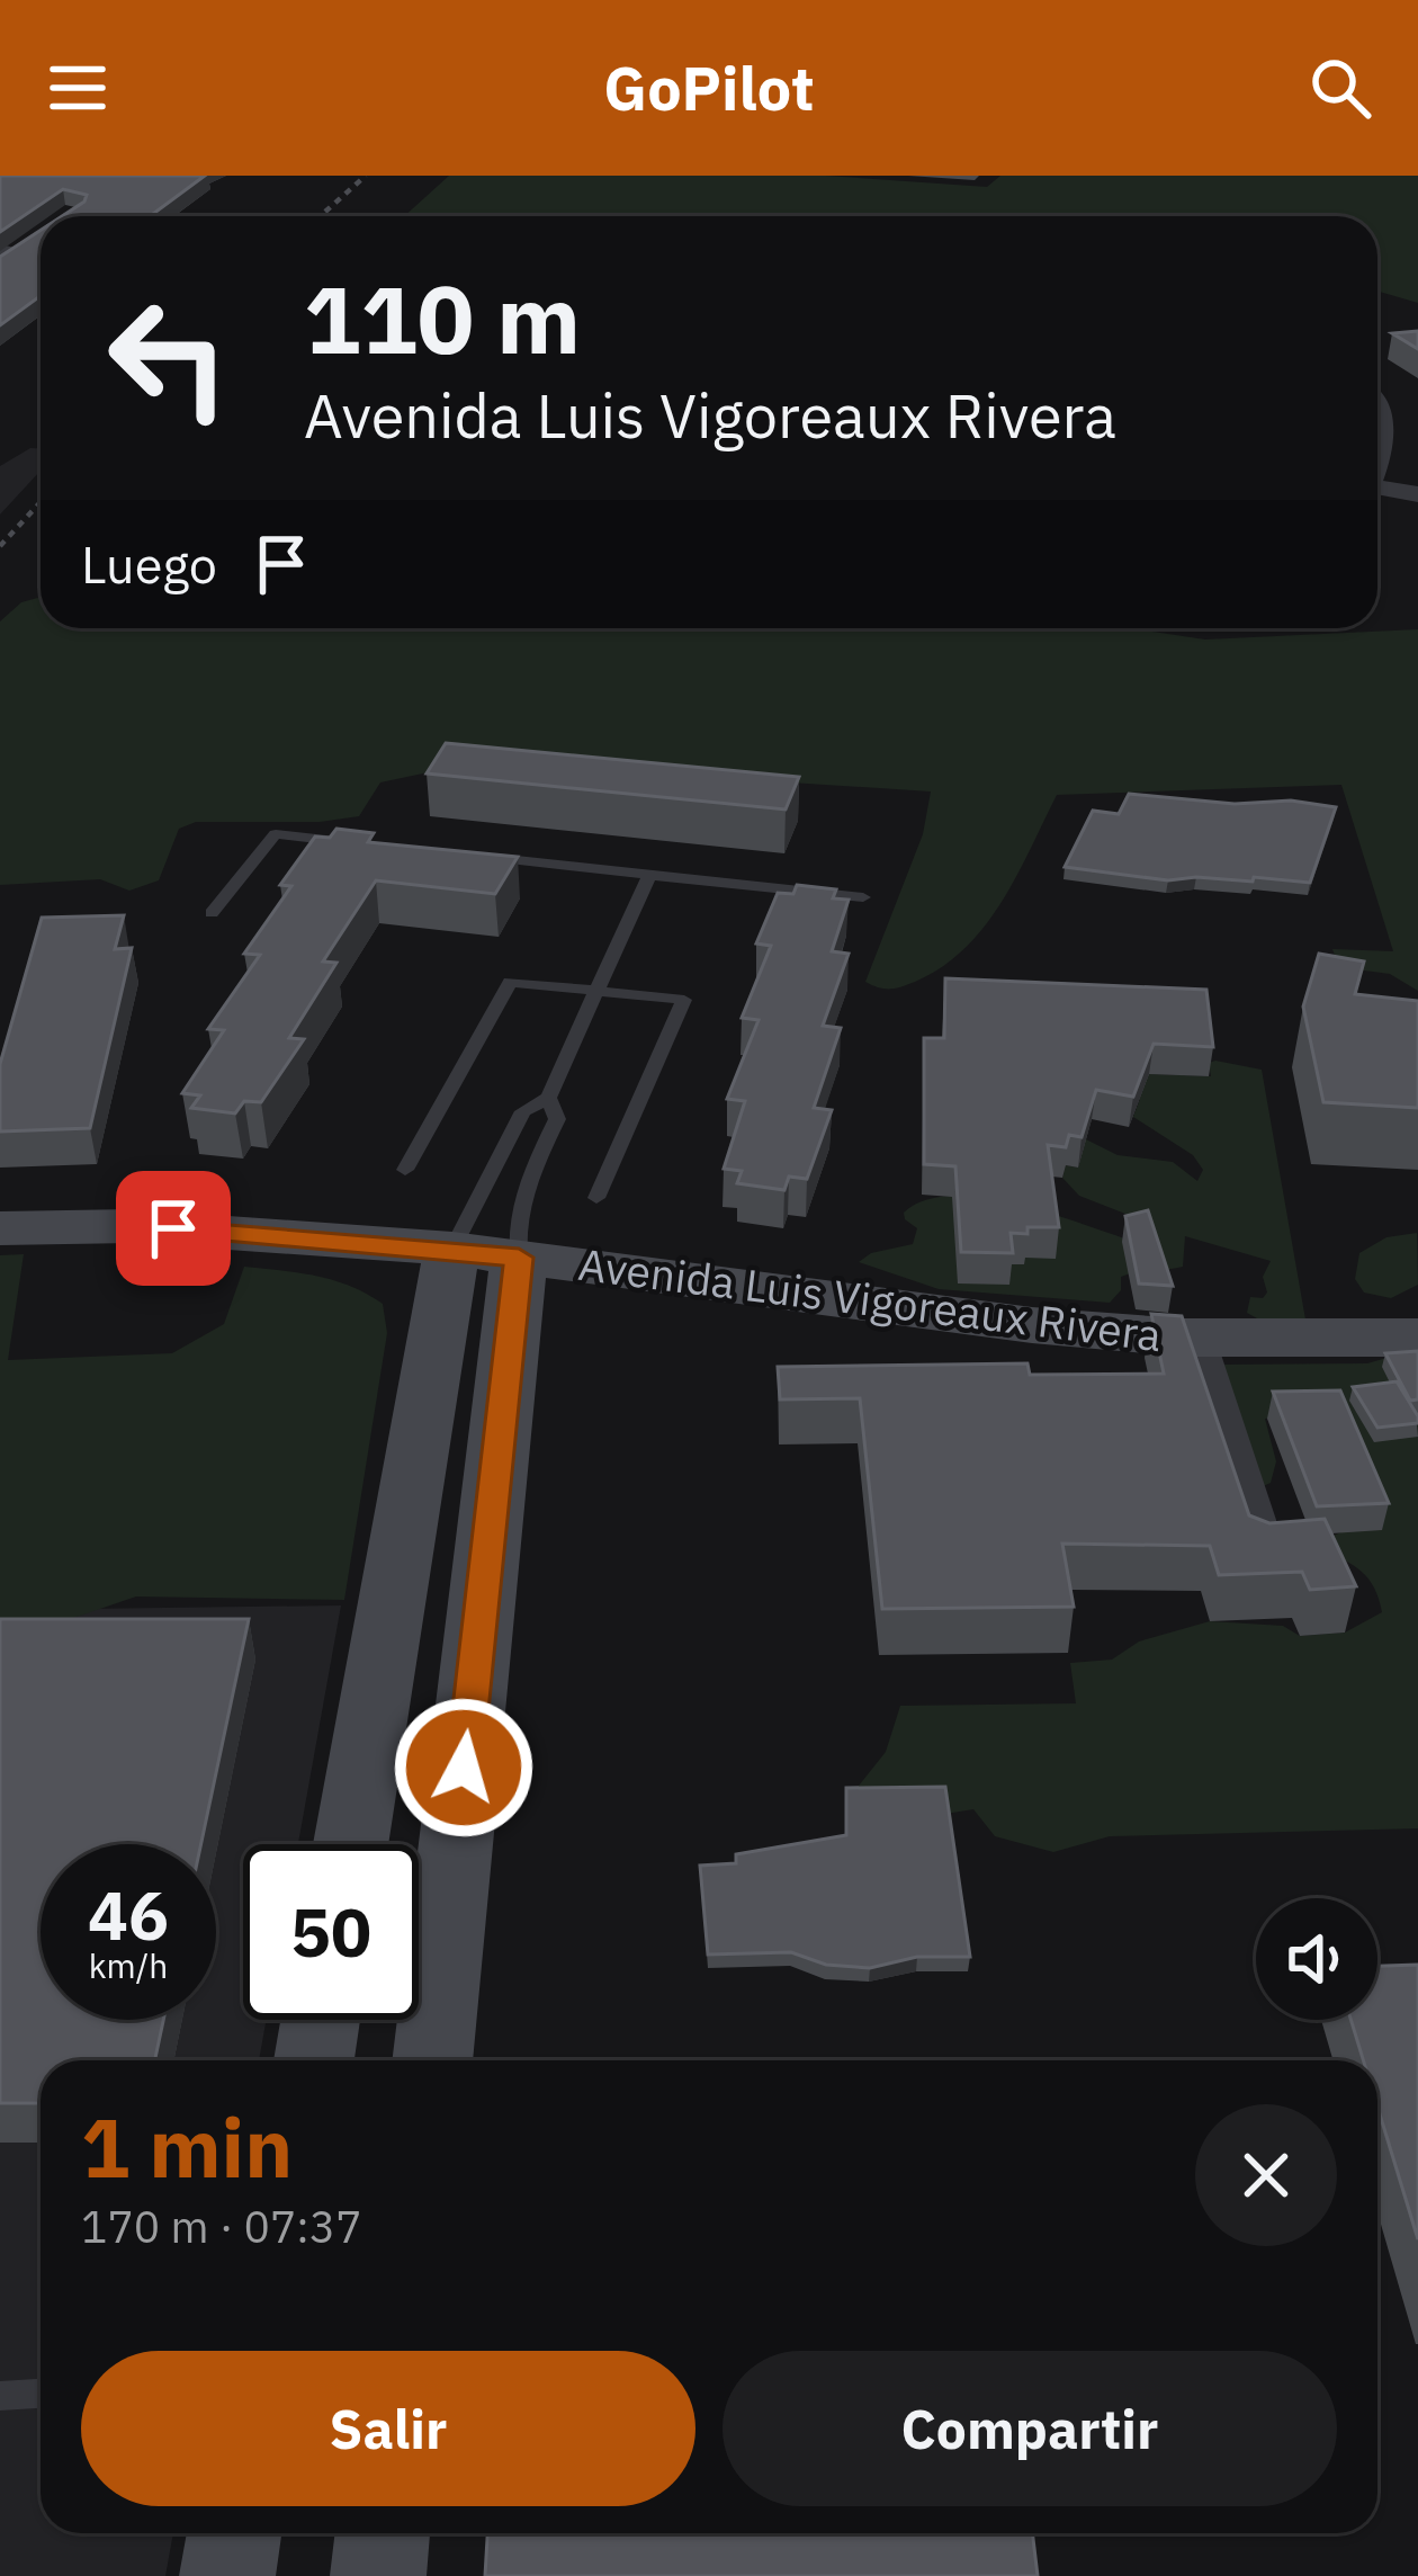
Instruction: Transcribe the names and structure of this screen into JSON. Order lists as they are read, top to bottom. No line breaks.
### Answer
{"streets":{"main road":["Avenida Luis Vigoreaux Rivera"]},"page":{"header":"GoPilot","turn":["110 m","Avenida Luis Vigoreaux Rivera"],"then":"Luego","speed":"46 km/h","limit":"50","heading":["1 min","170 m · 07:37"],"buttons":["Salir","Compartir"]}}
